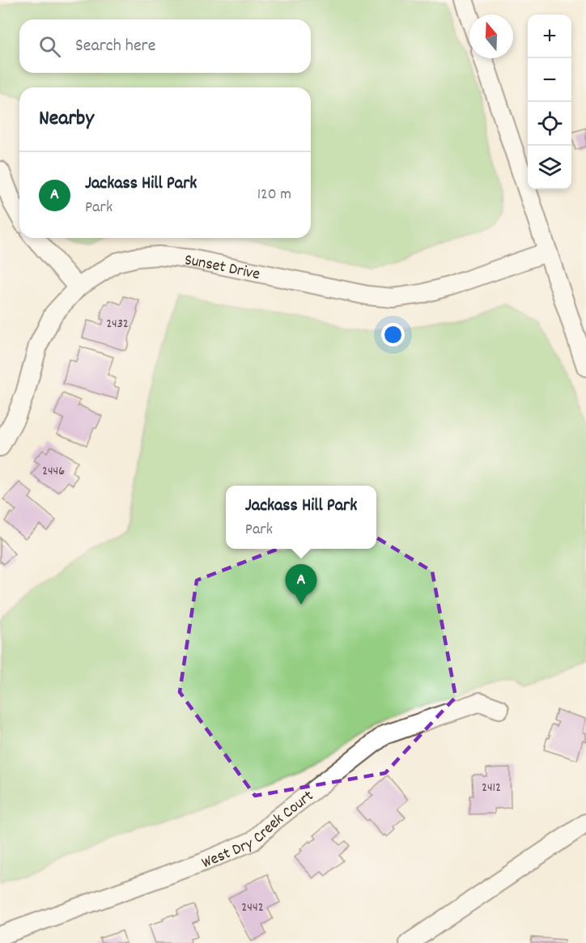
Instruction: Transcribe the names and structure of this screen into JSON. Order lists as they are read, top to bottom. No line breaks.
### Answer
{"streets":{"street":["Sunset Drive","West Dry Creek Court"]},"house_numbers":["2432","2446","2412","2442"],"north":"top","page":{"map_buttons":["+","−"],"search":"Search here","heading":"Nearby","list":[{"mark":"A","name":"Jackass Hill Park","note":"Park","value":"120 m"}],"popup":["Jackass Hill Park","Park"],"pins":"A"}}
